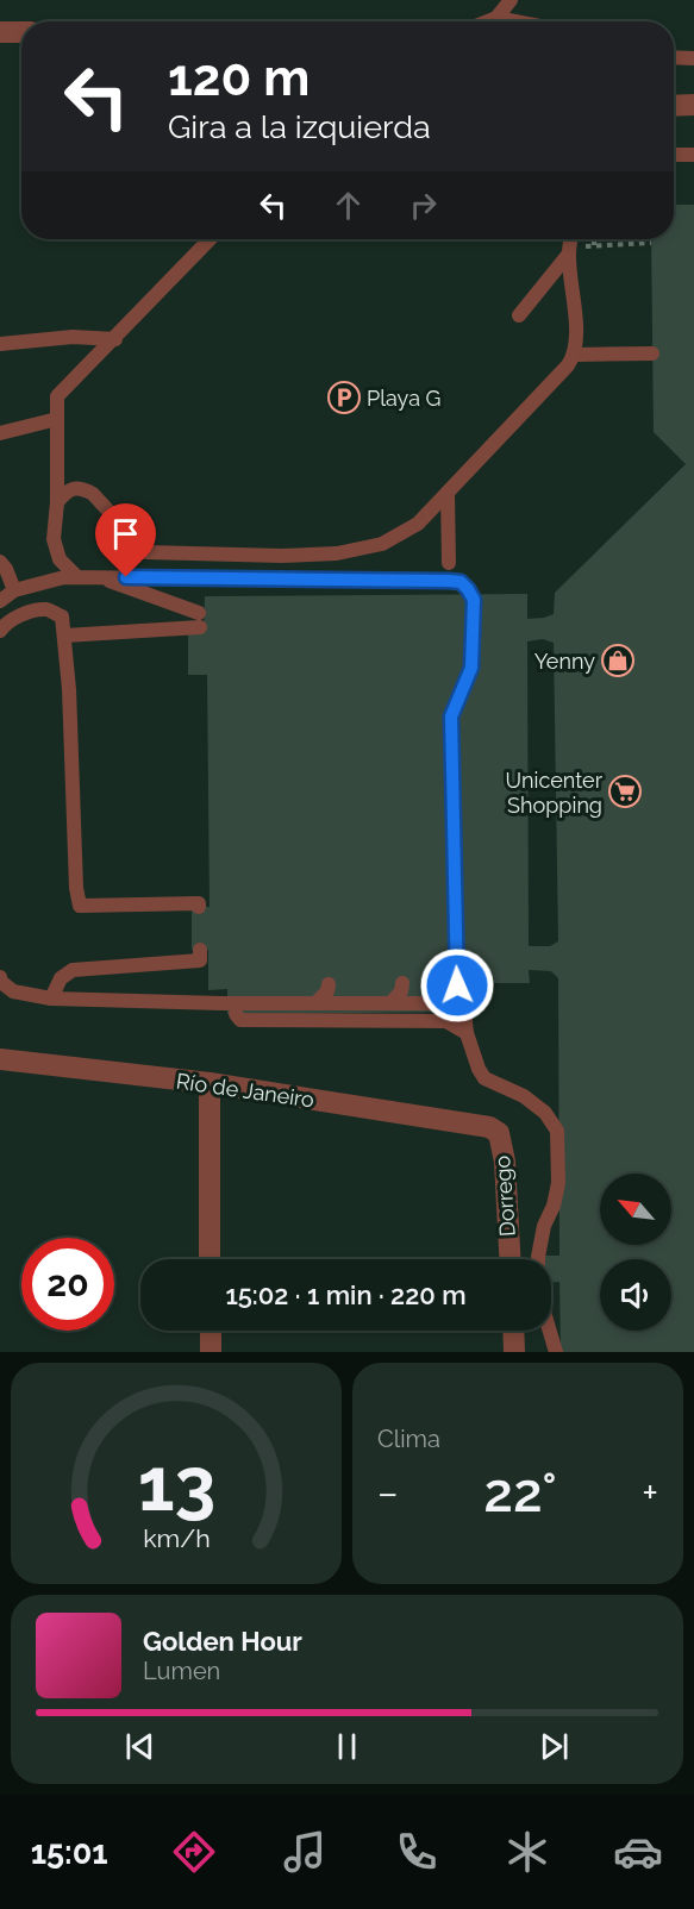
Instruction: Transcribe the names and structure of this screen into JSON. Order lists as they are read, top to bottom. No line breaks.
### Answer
{"streets":{"street":["Río de Janeiro","Dorrego"]},"crossings":[["Río de Janeiro","Dorrego"]],"places":{"parking":["Playa G"],"shop":["Yenny"],"supermarket":["Unicenter Shopping"]},"north":"top left","page":{"turn":["120 m","Gira a la izquierda"],"limit":"20","trip":"15:02 · 1 min · 220 m","tile":"Clima","heat":["−","22°","+"],"song":["Golden Hour","Lumen"],"tabs":"15:01","gauge":["13","km/h"]}}
